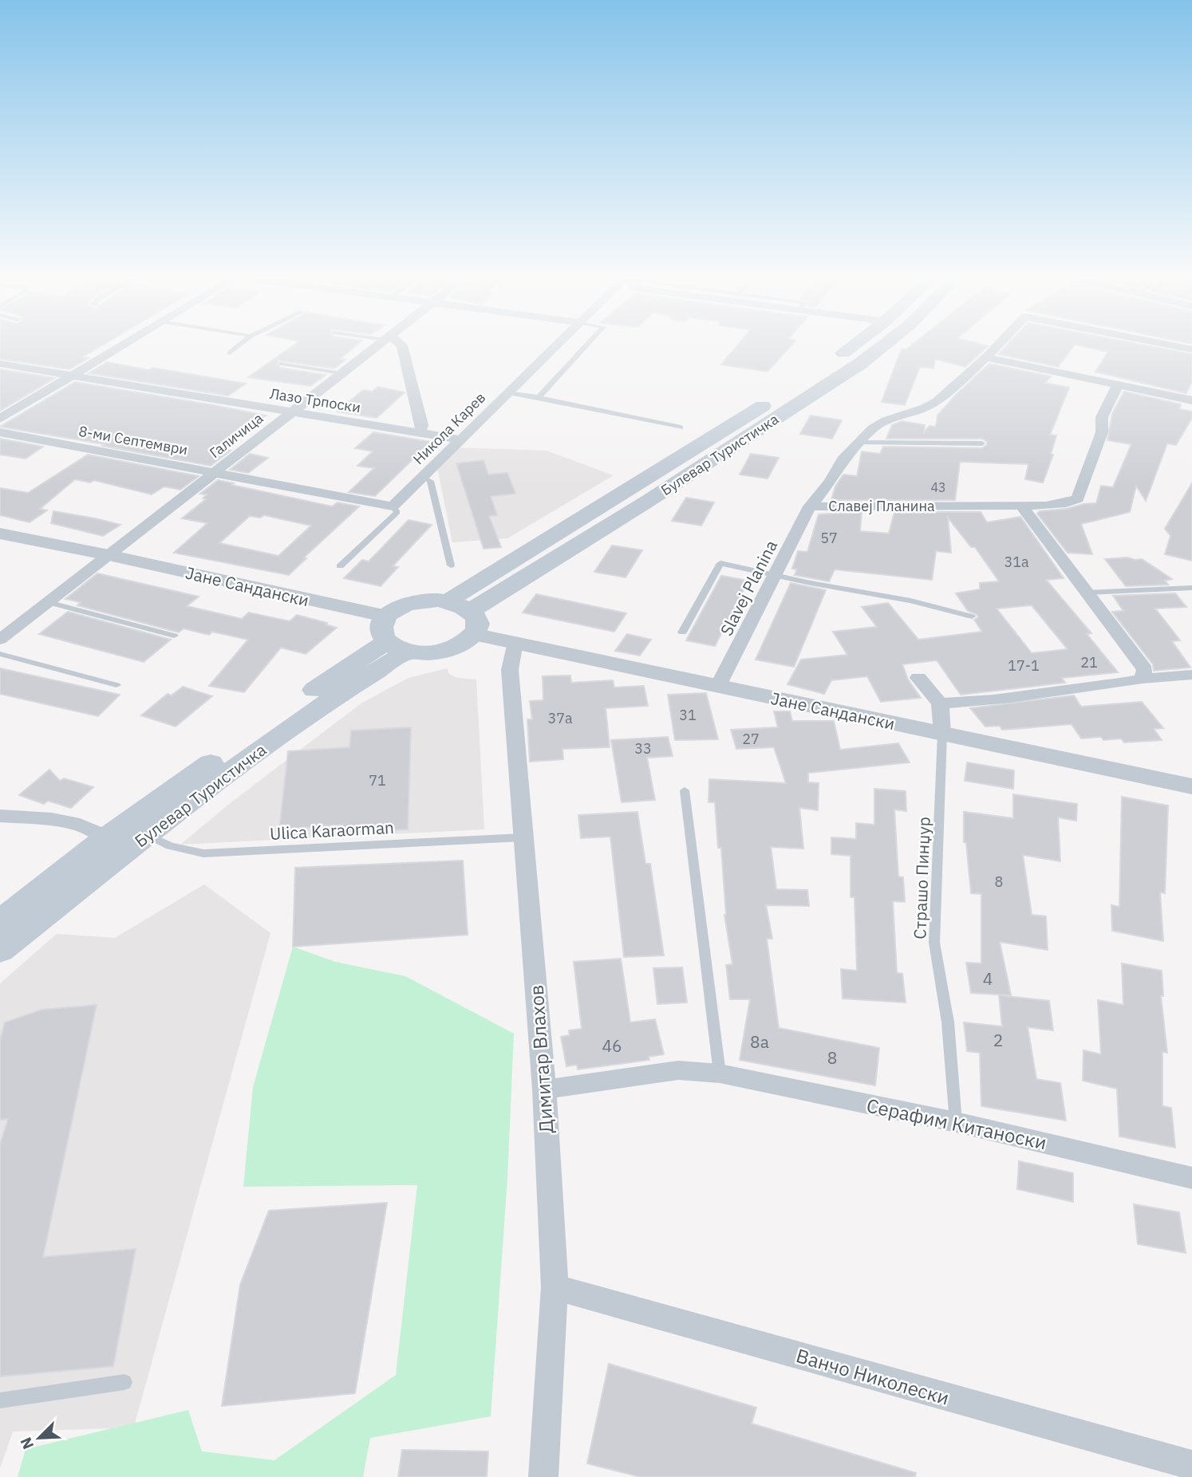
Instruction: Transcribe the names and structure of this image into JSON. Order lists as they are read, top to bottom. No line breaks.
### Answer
{"streets":{"main road":["Булевар Туристичка"],"street":["Лазо Трпоски","Никола Карев","Галичица","8-ми Септември","Славеј Планина","Јане Сандански","Slavej Planina","Димитар Влахов","Серафим Китаноски","Ванчо Николески"],"lane":["Ulica Karaorman","Страшо Пинџур"]},"crossings":[["Лазо Трпоски","Никола Карев"],["Лазо Трпоски","Галичица"],["Никола Карев","8-ми Септември"],["Галичица","8-ми Септември"],["Галичица","Јане Сандански"],["Булевар Туристичка","Јане Сандански"],["Булевар Туристичка","Ulica Karaorman"],["Славеј Планина","Slavej Planina"],["Јане Сандански","Slavej Planina"],["Јане Сандански","Страшо Пинџур"],["Јане Сандански","Димитар Влахов"],["Ulica Karaorman","Димитар Влахов"],["Страшо Пинџур","Серафим Китаноски"],["Димитар Влахов","Серафим Китаноски"],["Димитар Влахов","Ванчо Николески"]],"house_numbers":["43","57","31a","21","17-1","31","37a","27","33","71","8","4","2","8a","46","8"],"north":"bottom left"}
